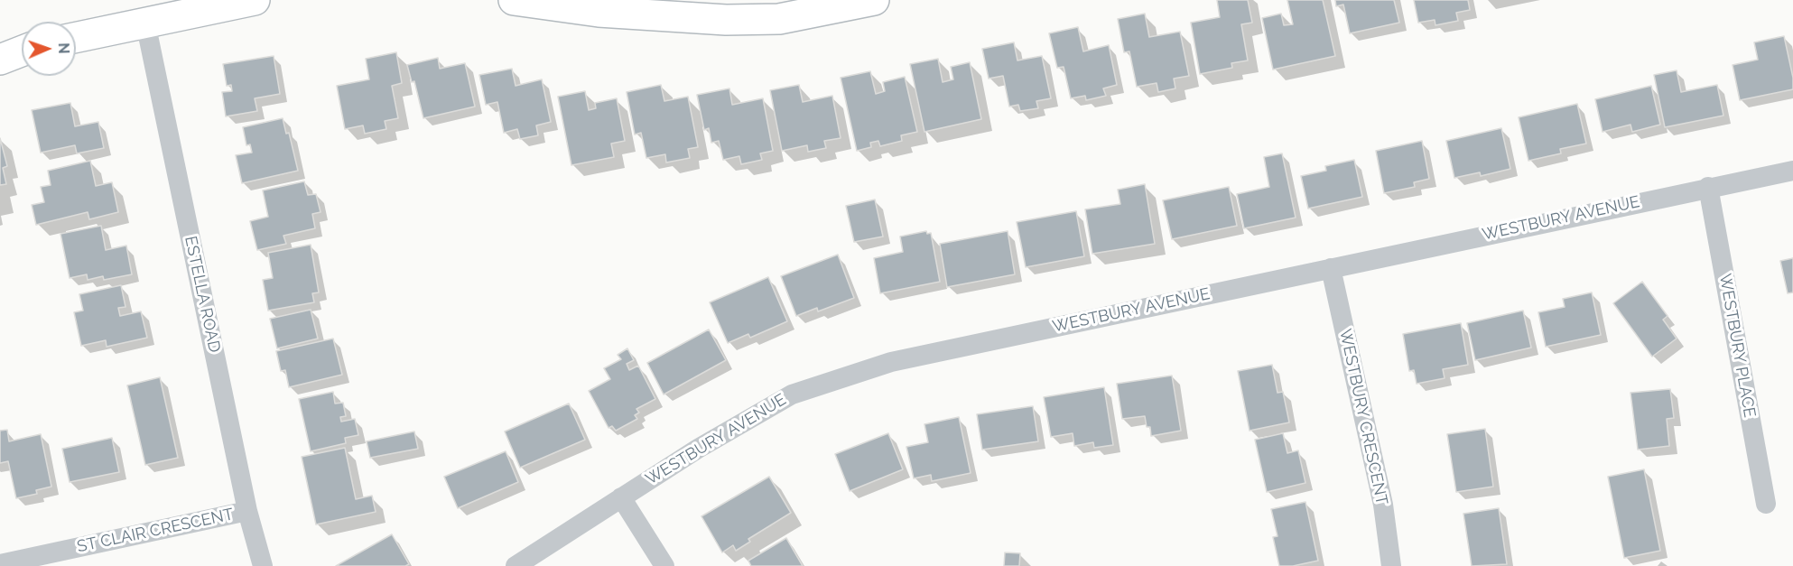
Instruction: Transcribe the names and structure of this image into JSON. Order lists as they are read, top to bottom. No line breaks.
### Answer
{"streets":{"street":["WESTBURY AVENUE","ESTELLA ROAD","WESTBURY PLACE","WESTBURY CRESCENT","ST CLAIR CRESCENT"]},"crossings":[["WESTBURY AVENUE","WESTBURY PLACE"],["WESTBURY AVENUE","WESTBURY CRESCENT"],["ESTELLA ROAD","ST CLAIR CRESCENT"]],"north":"right"}
